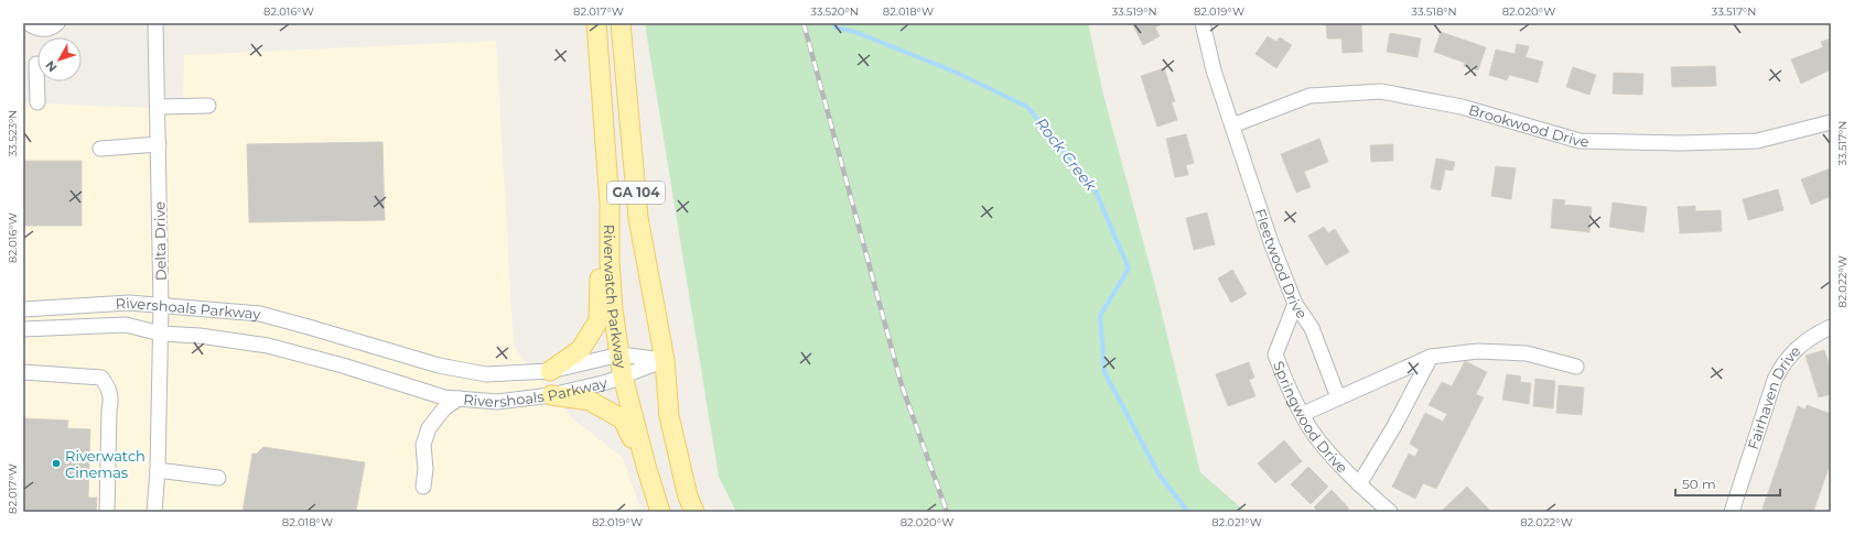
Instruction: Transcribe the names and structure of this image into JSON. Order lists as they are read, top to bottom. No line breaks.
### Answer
{"streets":{"main road":["GA 104","Riverwatch Parkway"],"street":["Brookwood Drive","Delta Drive","Fleetwood Drive","Rivershoals Parkway","Fairhaven Drive","Springwood Drive"]},"crossings":[["Brookwood Drive","Fleetwood Drive"],["GA 104","Riverwatch Parkway"],["GA 104","Rivershoals Parkway"],["Delta Drive","Rivershoals Parkway"],["Fleetwood Drive","Springwood Drive"],["Riverwatch Parkway","Rivershoals Parkway"]],"water":["Rock Creek"],"places":["Riverwatch Cinemas"],"scale_bar":"50 m","north":"bottom left","coordinates":["82.016°W","82.017°W","33.520°N","82.018°W","33.519°N","82.019°W","33.518°N","82.020°W","33.517°N","33.523°N","82.022°W","82.021°W"]}
